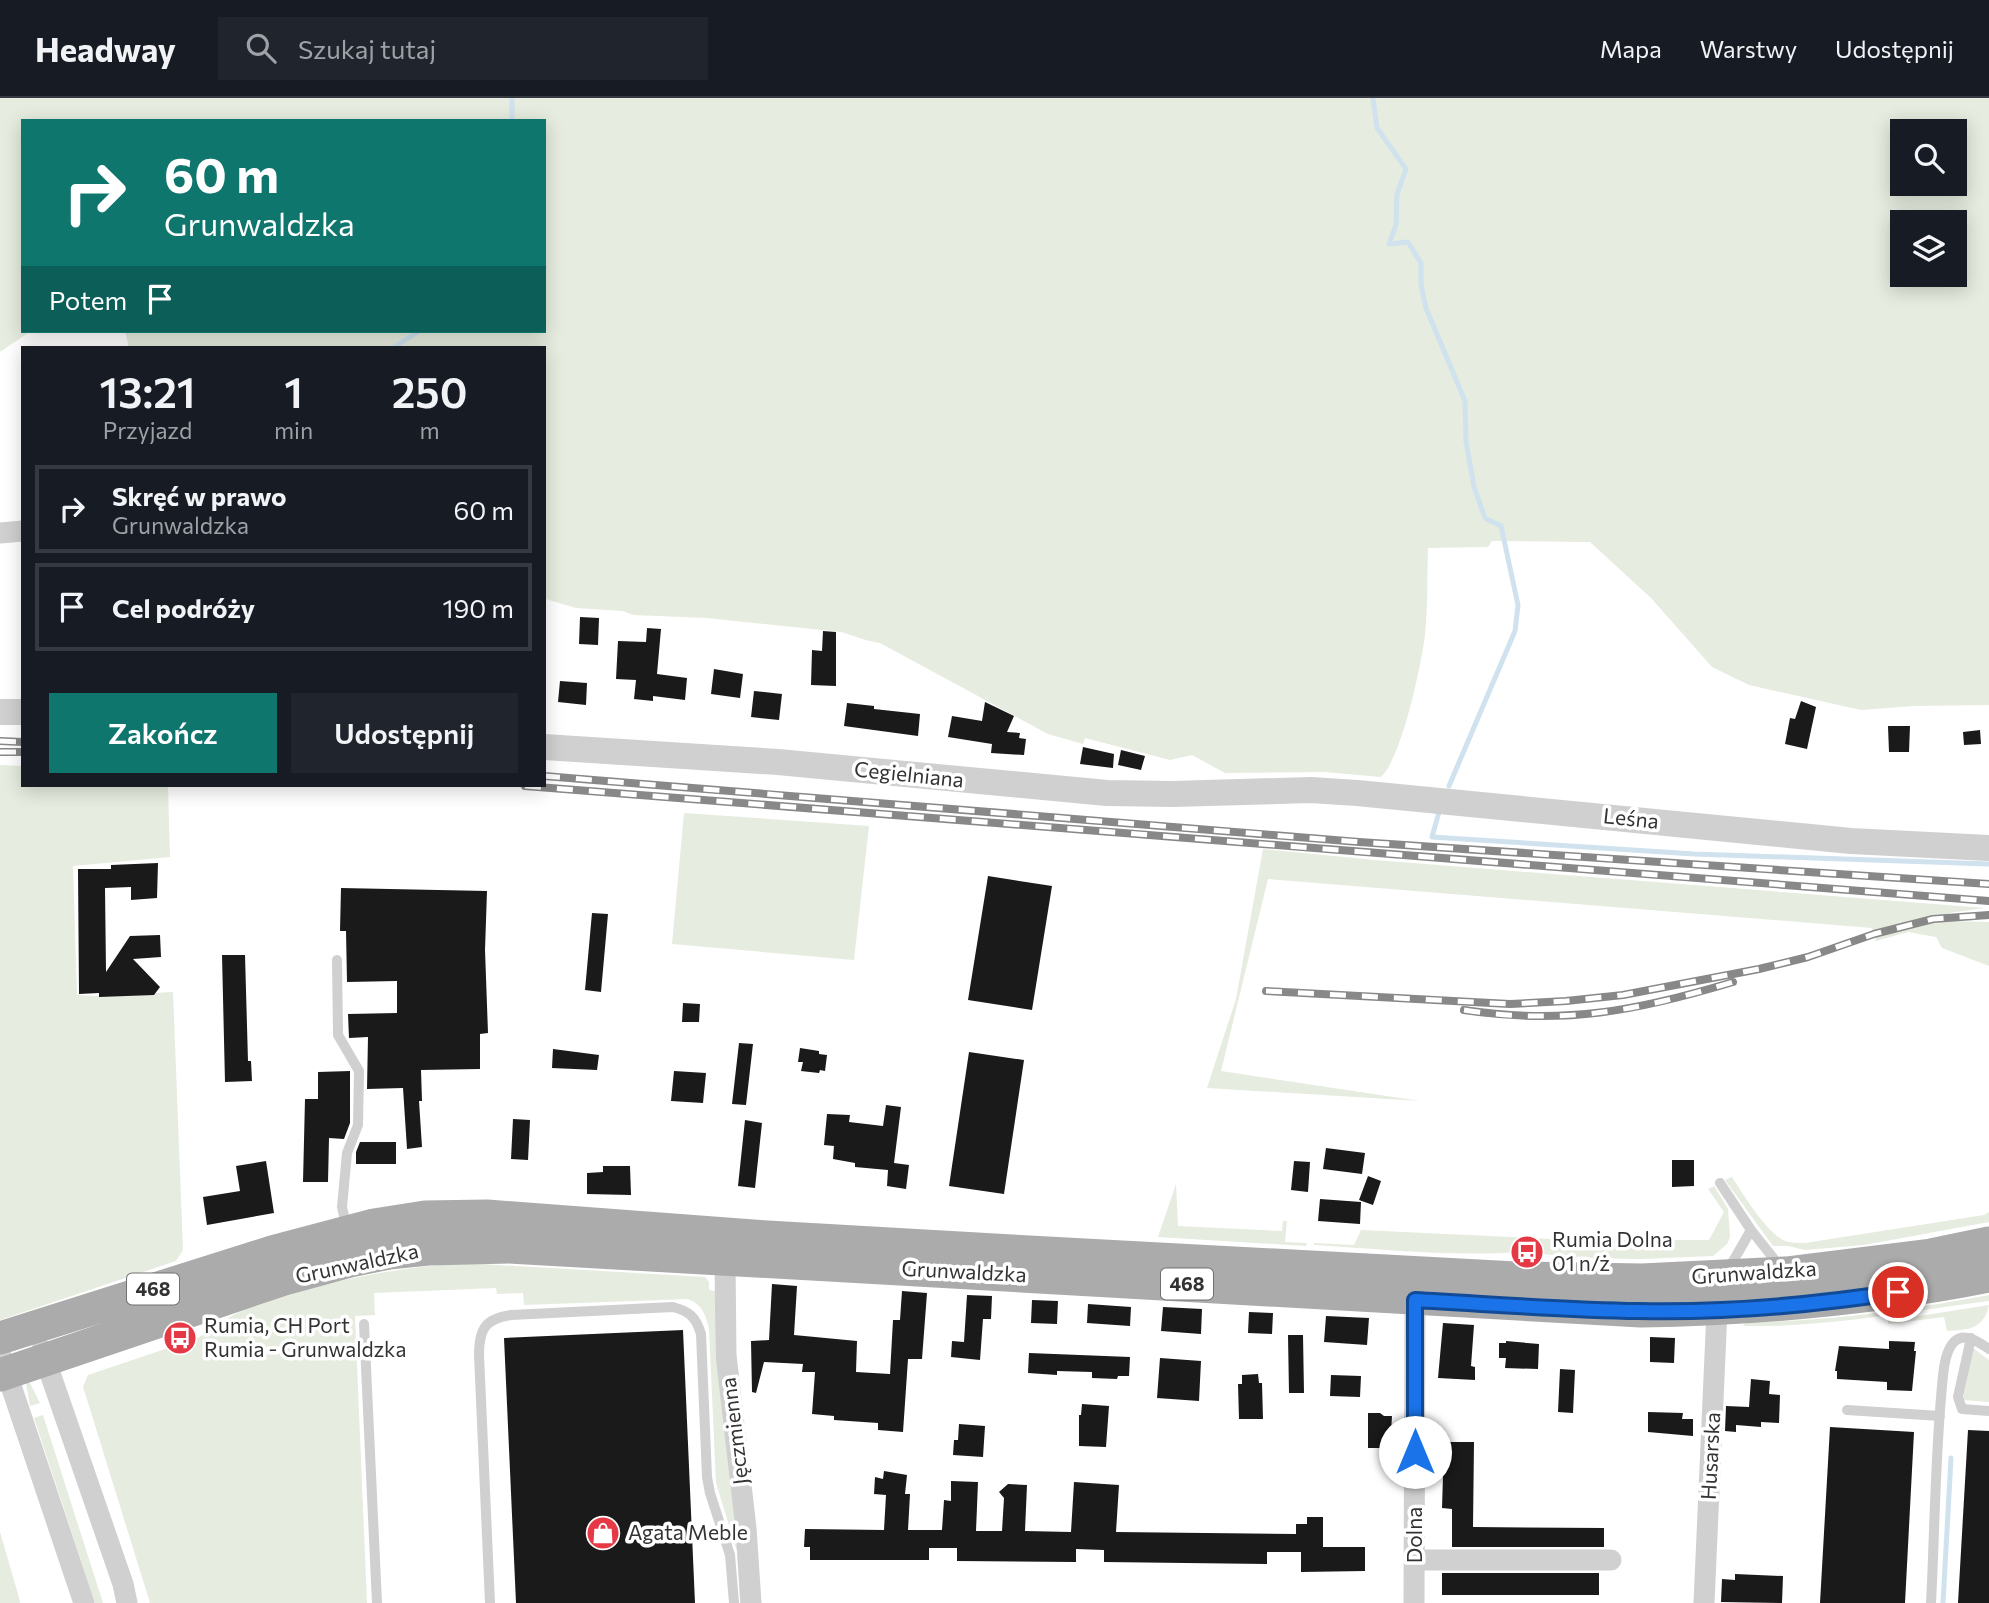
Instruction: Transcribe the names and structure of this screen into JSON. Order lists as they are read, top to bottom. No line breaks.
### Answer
{"streets":{"main road":["Grunwaldzka","468"],"street":["Cegielniana","Leśna","Jęczmienna","Husarska","Dolna"]},"crossings":[["Cegielniana","Leśna"],["Grunwaldzka","Jęczmienna"],["Grunwaldzka","Husarska"],["Grunwaldzka","Dolna"]],"places":{"bus stop":["Rumia Dolna 01 n/ż","Rumia, CH Port Rumia - Grunwaldzka"],"shop":["Agata Meble"]},"page":{"header":"Headway","search":"Szukaj tutaj","nav":["Mapa","Warstwy","Udostępnij"],"turn":["60 m","Grunwaldzka"],"then":"Potem","eta":["13:21","Przyjazd","1","min","250","m"],"list":[{"name":"Skręć w prawo","note":"Grunwaldzka","value":"60 m"},{"name":"Cel podróży","value":"190 m"}],"buttons":["Zakończ","Udostępnij"]}}
